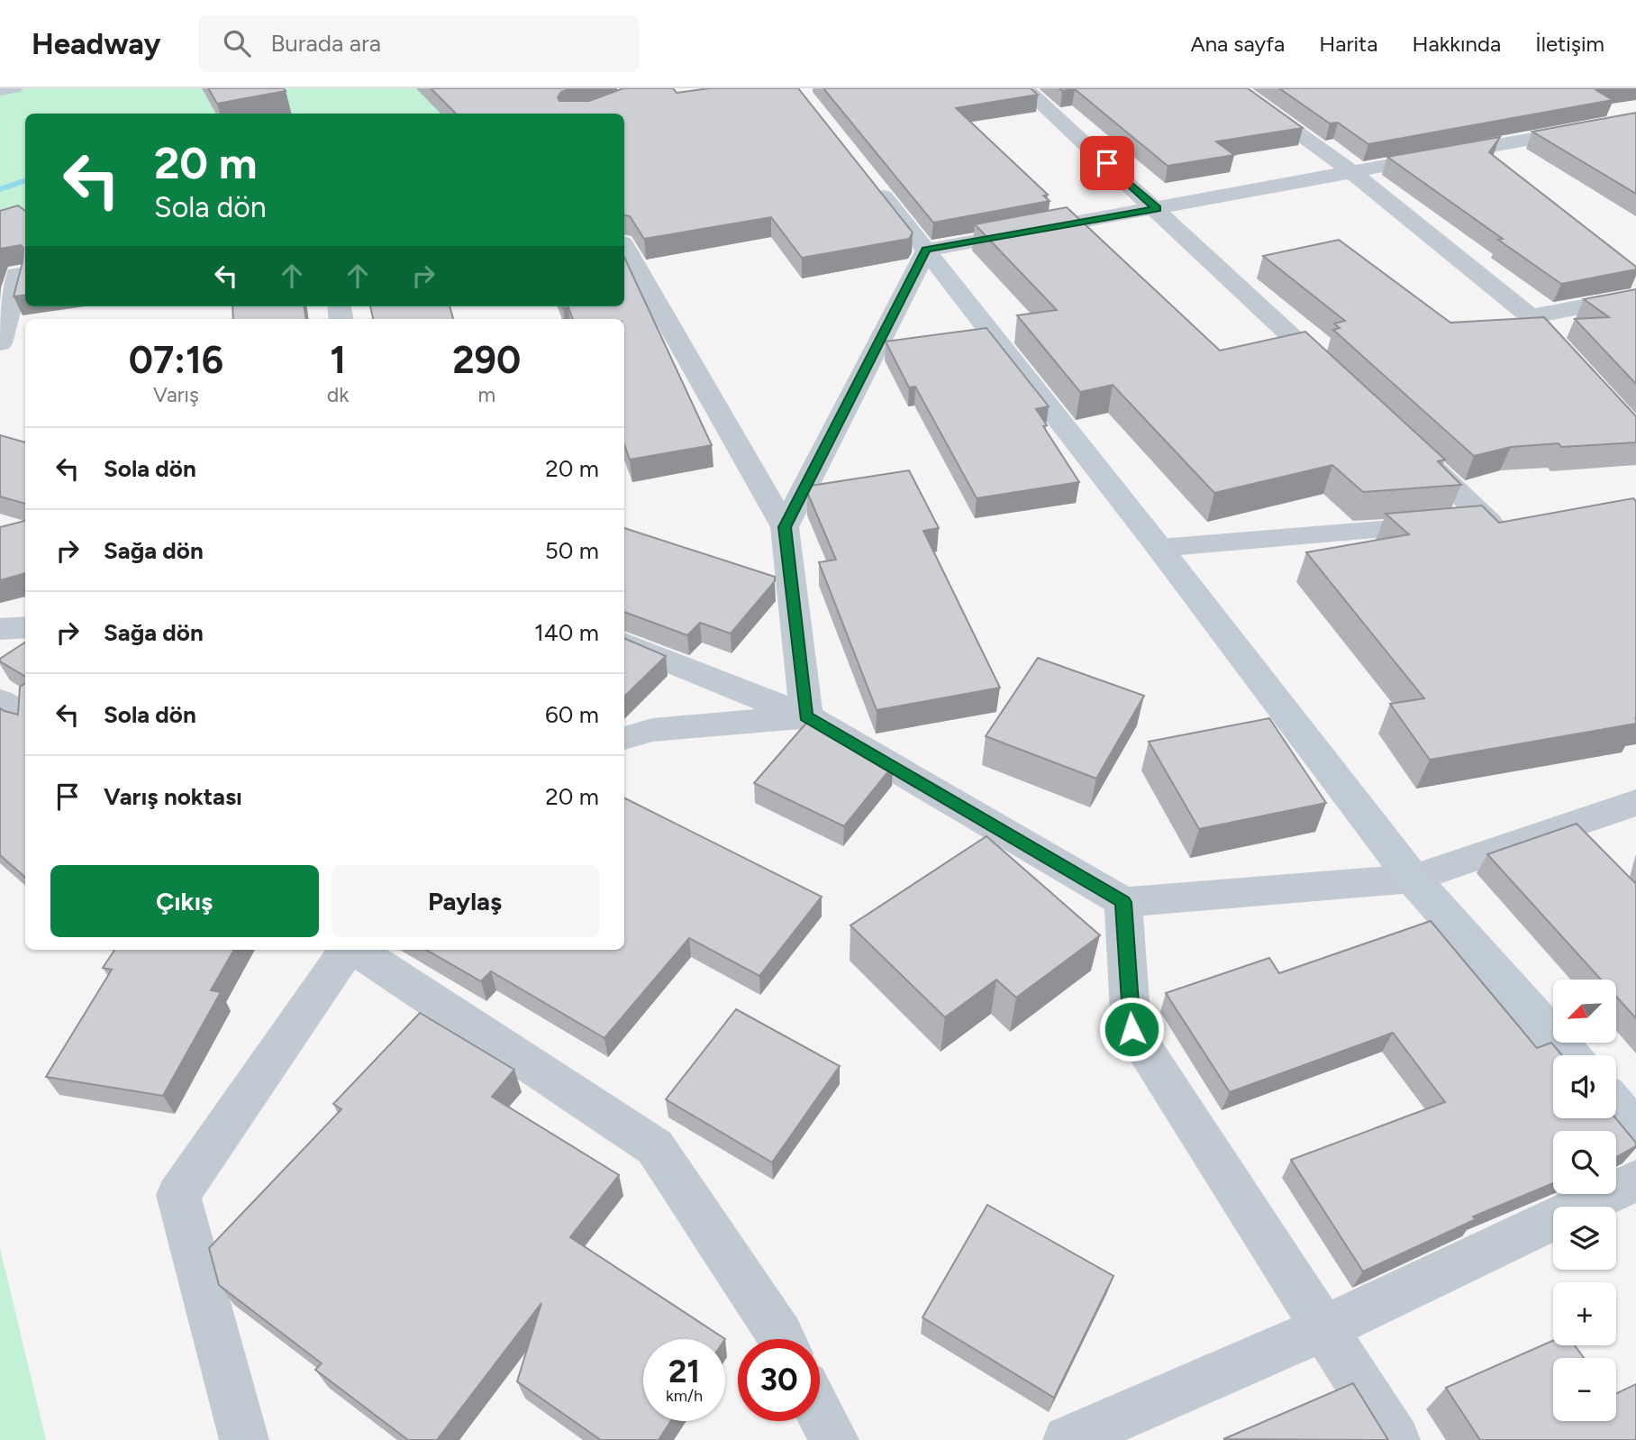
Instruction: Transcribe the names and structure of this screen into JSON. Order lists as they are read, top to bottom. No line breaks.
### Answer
{"north":"bottom left","page":{"header":"Headway","search":"Burada ara","nav":["Ana sayfa","Harita","Hakkında","İletişim"],"turn":["20 m","Sola dön"],"eta":["07:16","Varış","1","dk","290","m"],"list":[{"name":"Sola dön","value":"20 m"},{"name":"Sağa dön","value":"50 m"},{"name":"Sağa dön","value":"140 m"},{"name":"Sola dön","value":"60 m"},{"name":"Varış noktası","value":"20 m"}],"buttons":["Çıkış","Paylaş"],"map_buttons":["+","−"],"speed":"21 km/h","limit":"30"}}
